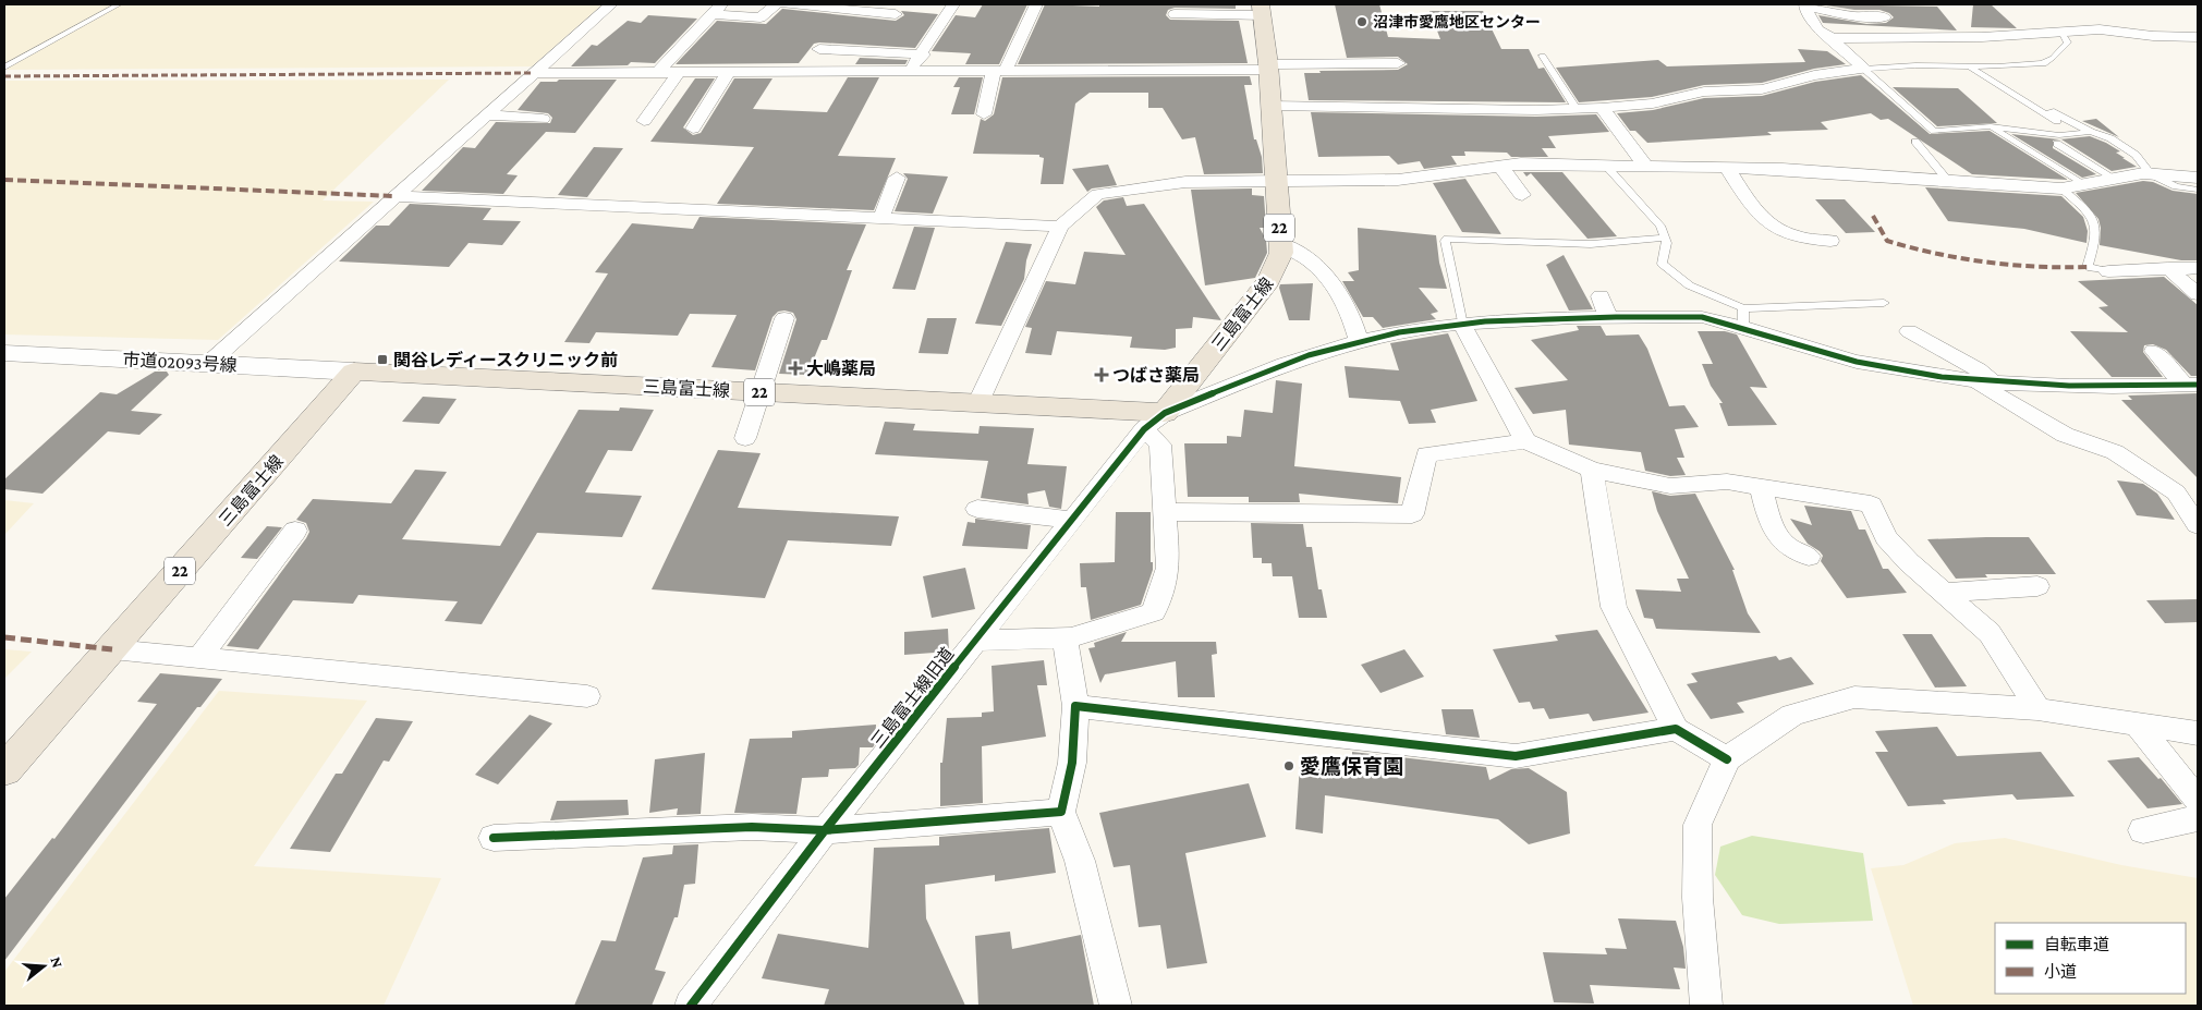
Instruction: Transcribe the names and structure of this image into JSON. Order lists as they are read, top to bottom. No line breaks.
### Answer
{"streets":{"main road":["22","三島富士線"],"street":["市道02093号線","三島富士線旧道"]},"crossings":[["三島富士線","市道02093号線"],["三島富士線","三島富士線旧道"]],"places":{"other":["沼津市愛鷹地区センター","愛鷹保育園"],"transit":["関谷レディースクリニック前"],"health":["大嶋薬局","つばさ薬局"]},"legend":["自転車道","小道"],"north":"right"}
